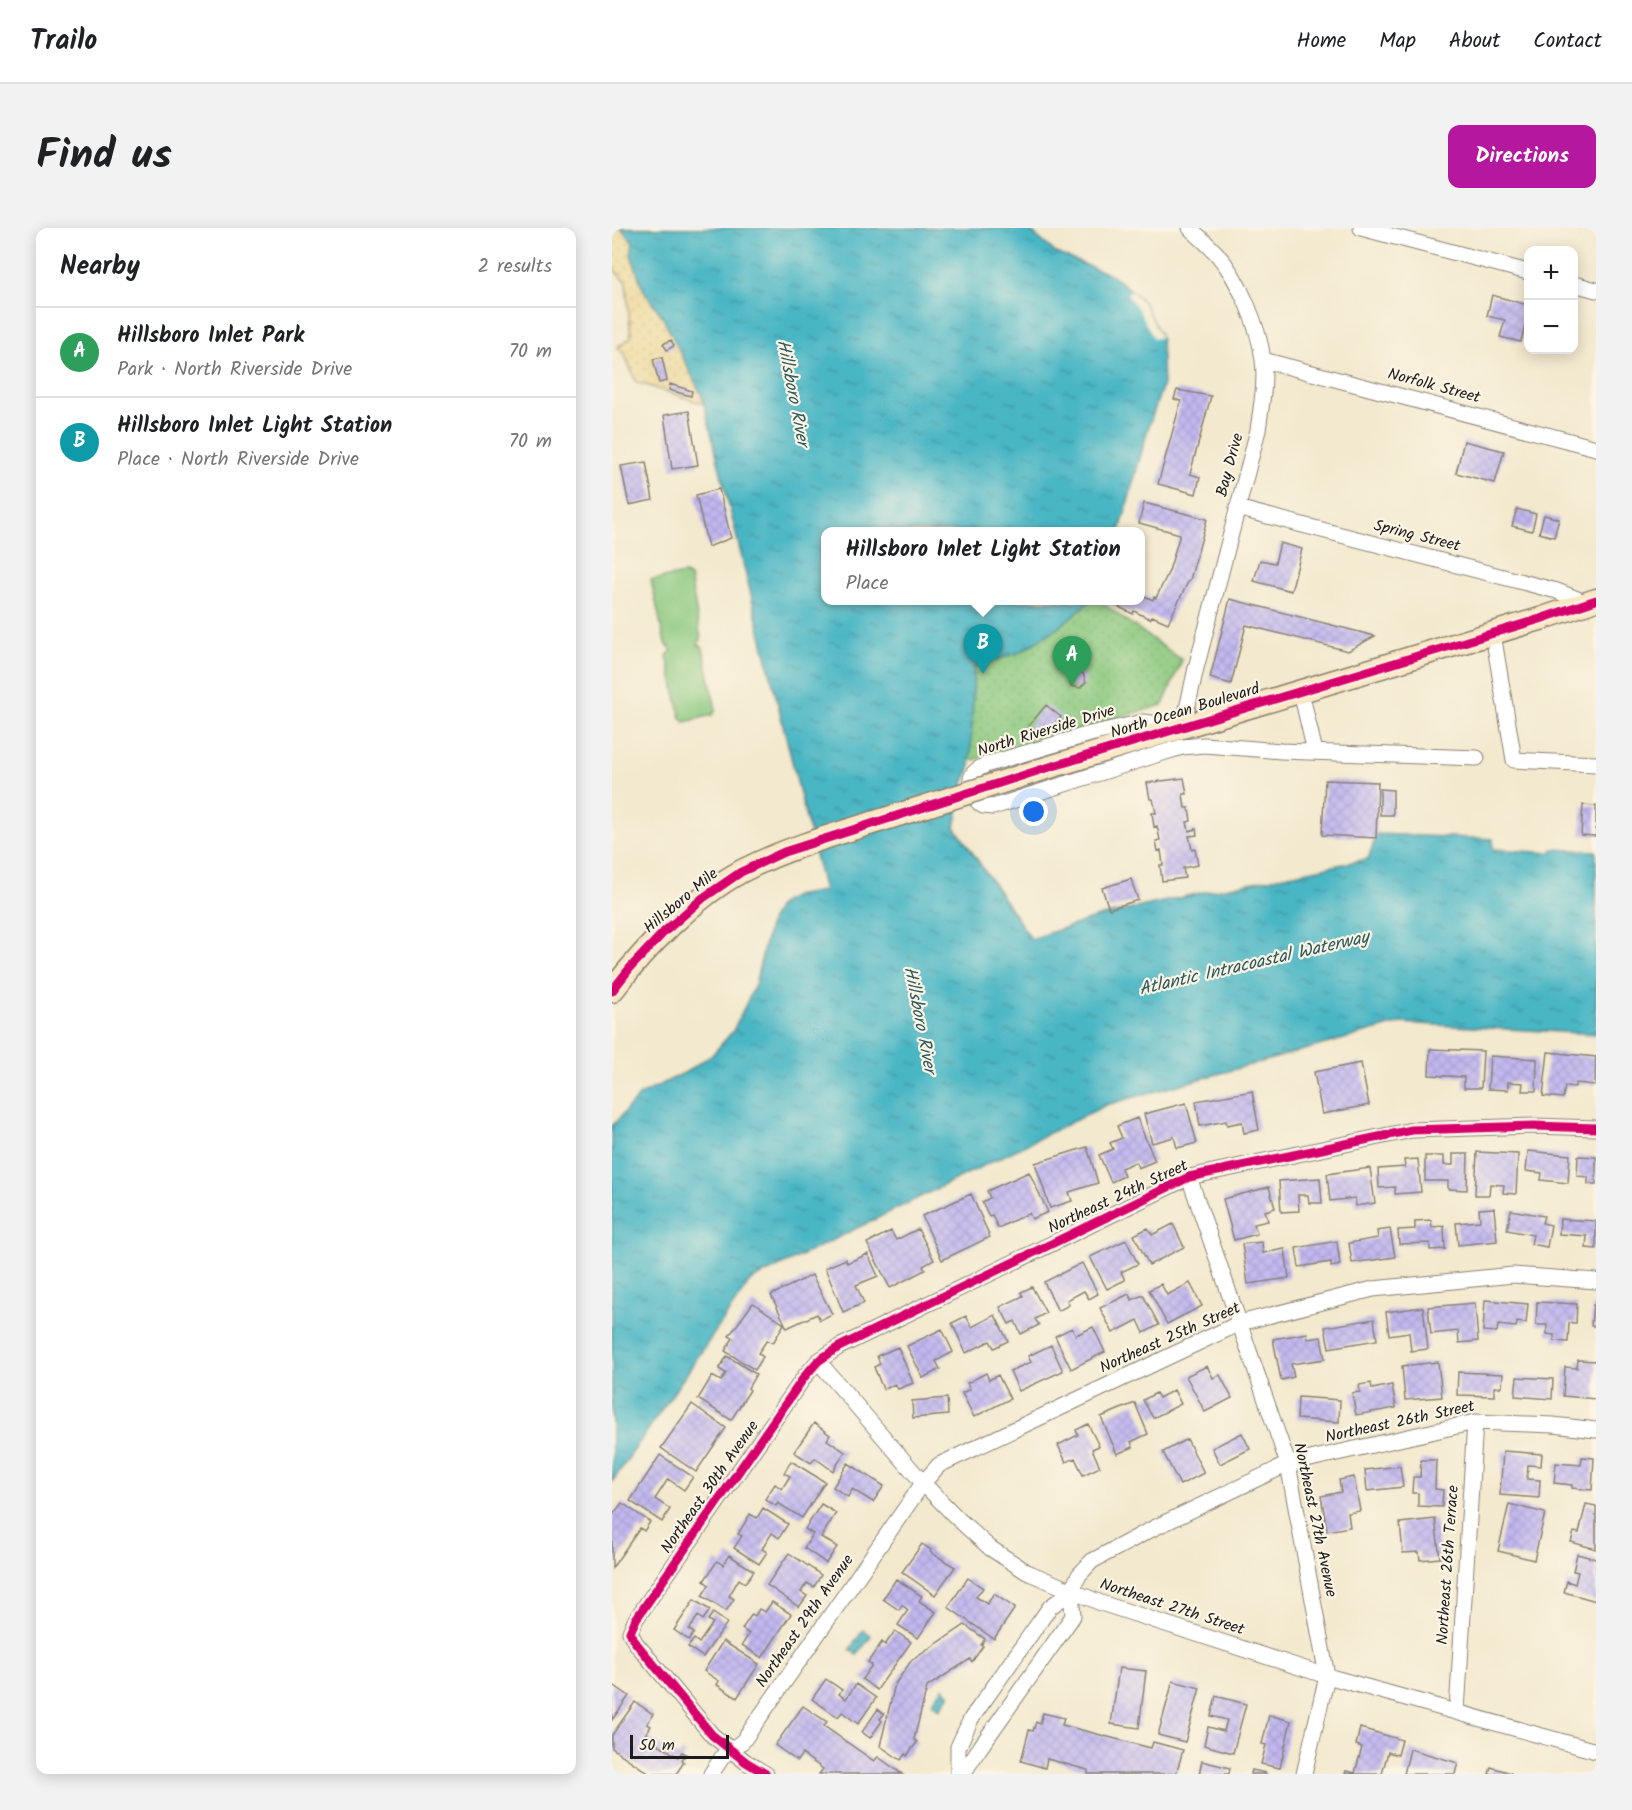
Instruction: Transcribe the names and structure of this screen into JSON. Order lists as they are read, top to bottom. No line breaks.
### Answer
{"streets":{"main road":["North Ocean Boulevard","Hillsboro Mile"],"street":["Norfolk Street","Bay Drive","Spring Street","North Riverside Drive","Northeast 24th Street","Northeast 25th Street","Northeast 26th Street","Northeast 30th Avenue","Northeast 27th Avenue","Northeast 26th Terrace","Northeast 27th Street","Northeast 29th Avenue"]},"crossings":[["Norfolk Street","Bay Drive"],["Bay Drive","Spring Street"],["Bay Drive","North Ocean Boulevard"],["Bay Drive","North Riverside Drive"],["Spring Street","North Ocean Boulevard"],["North Ocean Boulevard","North Riverside Drive"],["North Ocean Boulevard","Hillsboro Mile"],["Northeast 24th Street","Northeast 30th Avenue"],["Northeast 24th Street","Northeast 27th Avenue"],["Northeast 24th Street","Northeast 27th Street"],["Northeast 25th Street","Northeast 27th Avenue"],["Northeast 25th Street","Northeast 27th Street"],["Northeast 25th Street","Northeast 29th Avenue"],["Northeast 26th Street","Northeast 27th Avenue"],["Northeast 26th Street","Northeast 26th Terrace"],["Northeast 26th Street","Northeast 27th Street"],["Northeast 30th Avenue","Northeast 27th Street"],["Northeast 30th Avenue","Northeast 29th Avenue"],["Northeast 27th Avenue","Northeast 27th Street"],["Northeast 26th Terrace","Northeast 27th Street"],["Northeast 27th Street","Northeast 29th Avenue"]],"water":["Hillsboro River","Atlantic Intracoastal Waterway"],"scale_bar":"50 m","page":{"header":"Trailo","nav":["Home","Map","About","Contact"],"title":"Find us","buttons":"Directions","heading":["Nearby","2 results"],"map_buttons":["+","−"],"list":[{"mark":"A","name":"Hillsboro Inlet Park","note":"Park · North Riverside Drive","value":"70 m"},{"mark":"B","name":"Hillsboro Inlet Light Station","note":"Place · North Riverside Drive","value":"70 m"}],"popup":["Hillsboro Inlet Light Station","Place"],"pins":["B","A"],"scale":"50 m"}}
